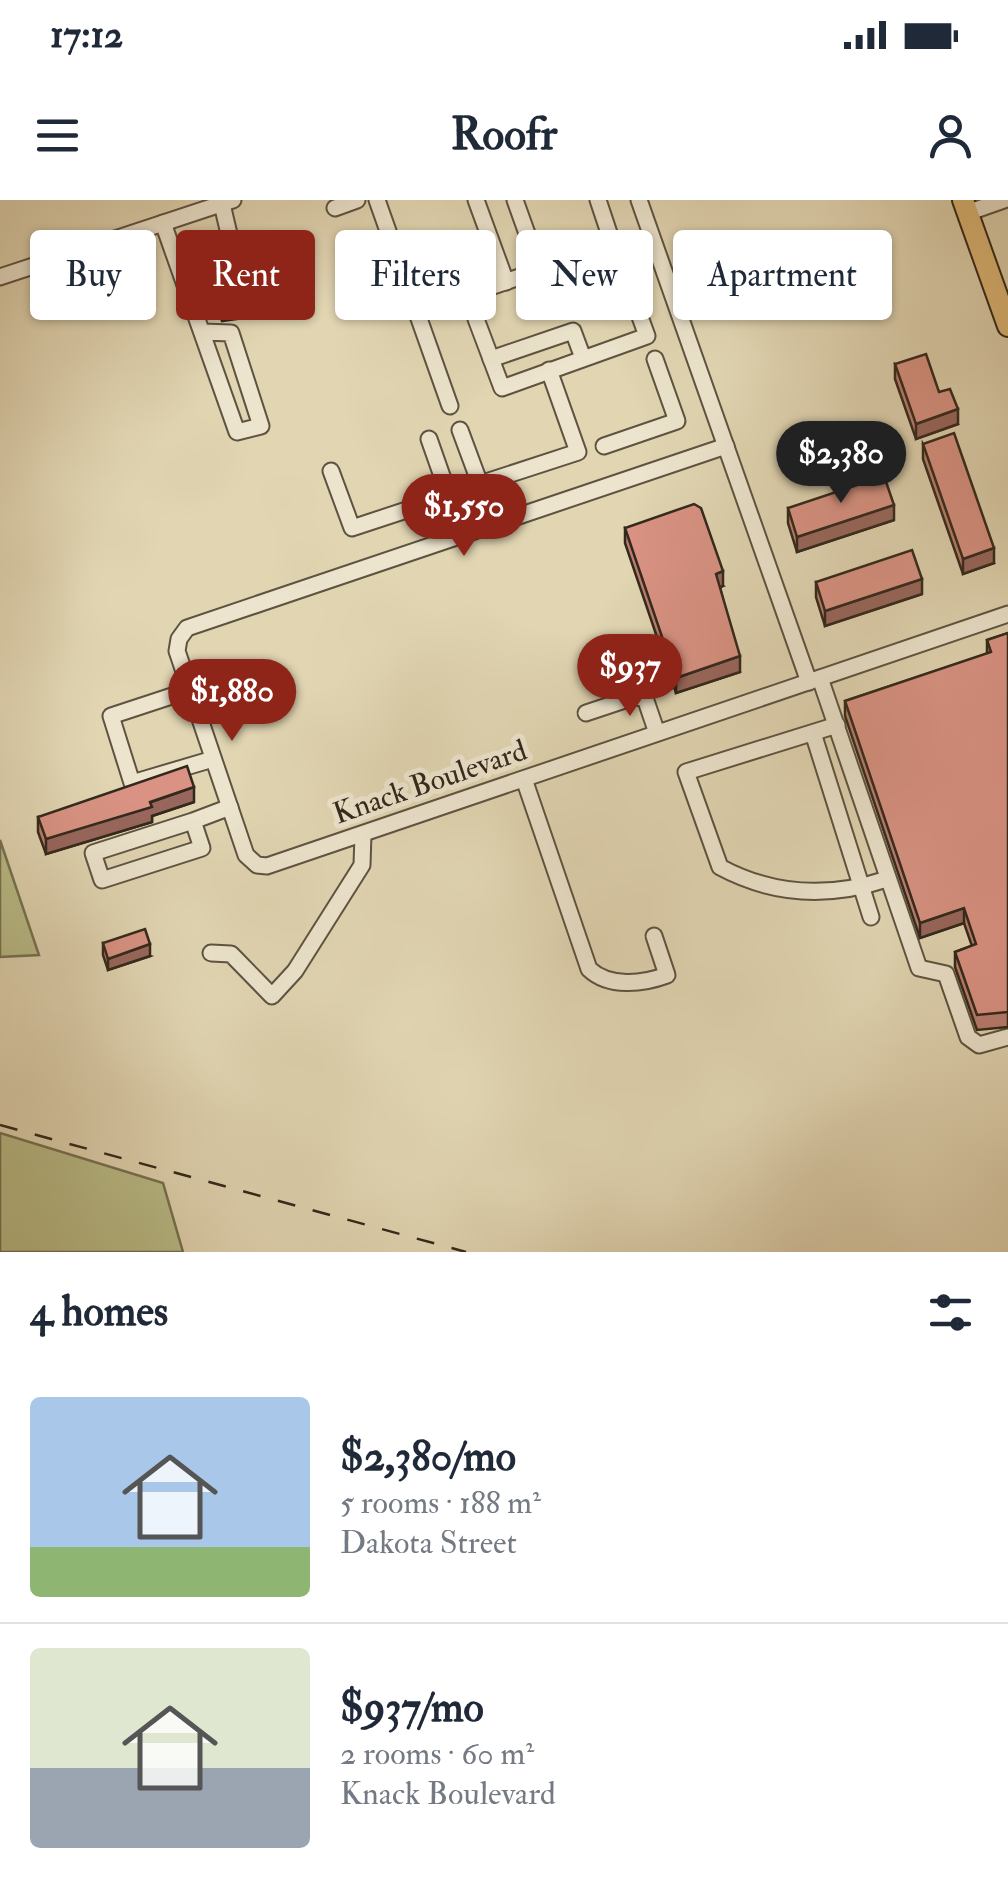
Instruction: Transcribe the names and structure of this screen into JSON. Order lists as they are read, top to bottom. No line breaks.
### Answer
{"streets":{"street":["Knack Boulevard"]},"page":{"status":"17:12","header":"Roofr","chip":["Buy","Rent","Filters","New","Apartment"],"price":["$2,380","$1,550","$937","$1,880"],"heading":"4 homes","list":[{"name":"$2,380/mo","note":"5 rooms · 188 m² · Dakota Street"},{"name":"$937/mo","note":"2 rooms · 60 m² · Knack Boulevard"}]}}
